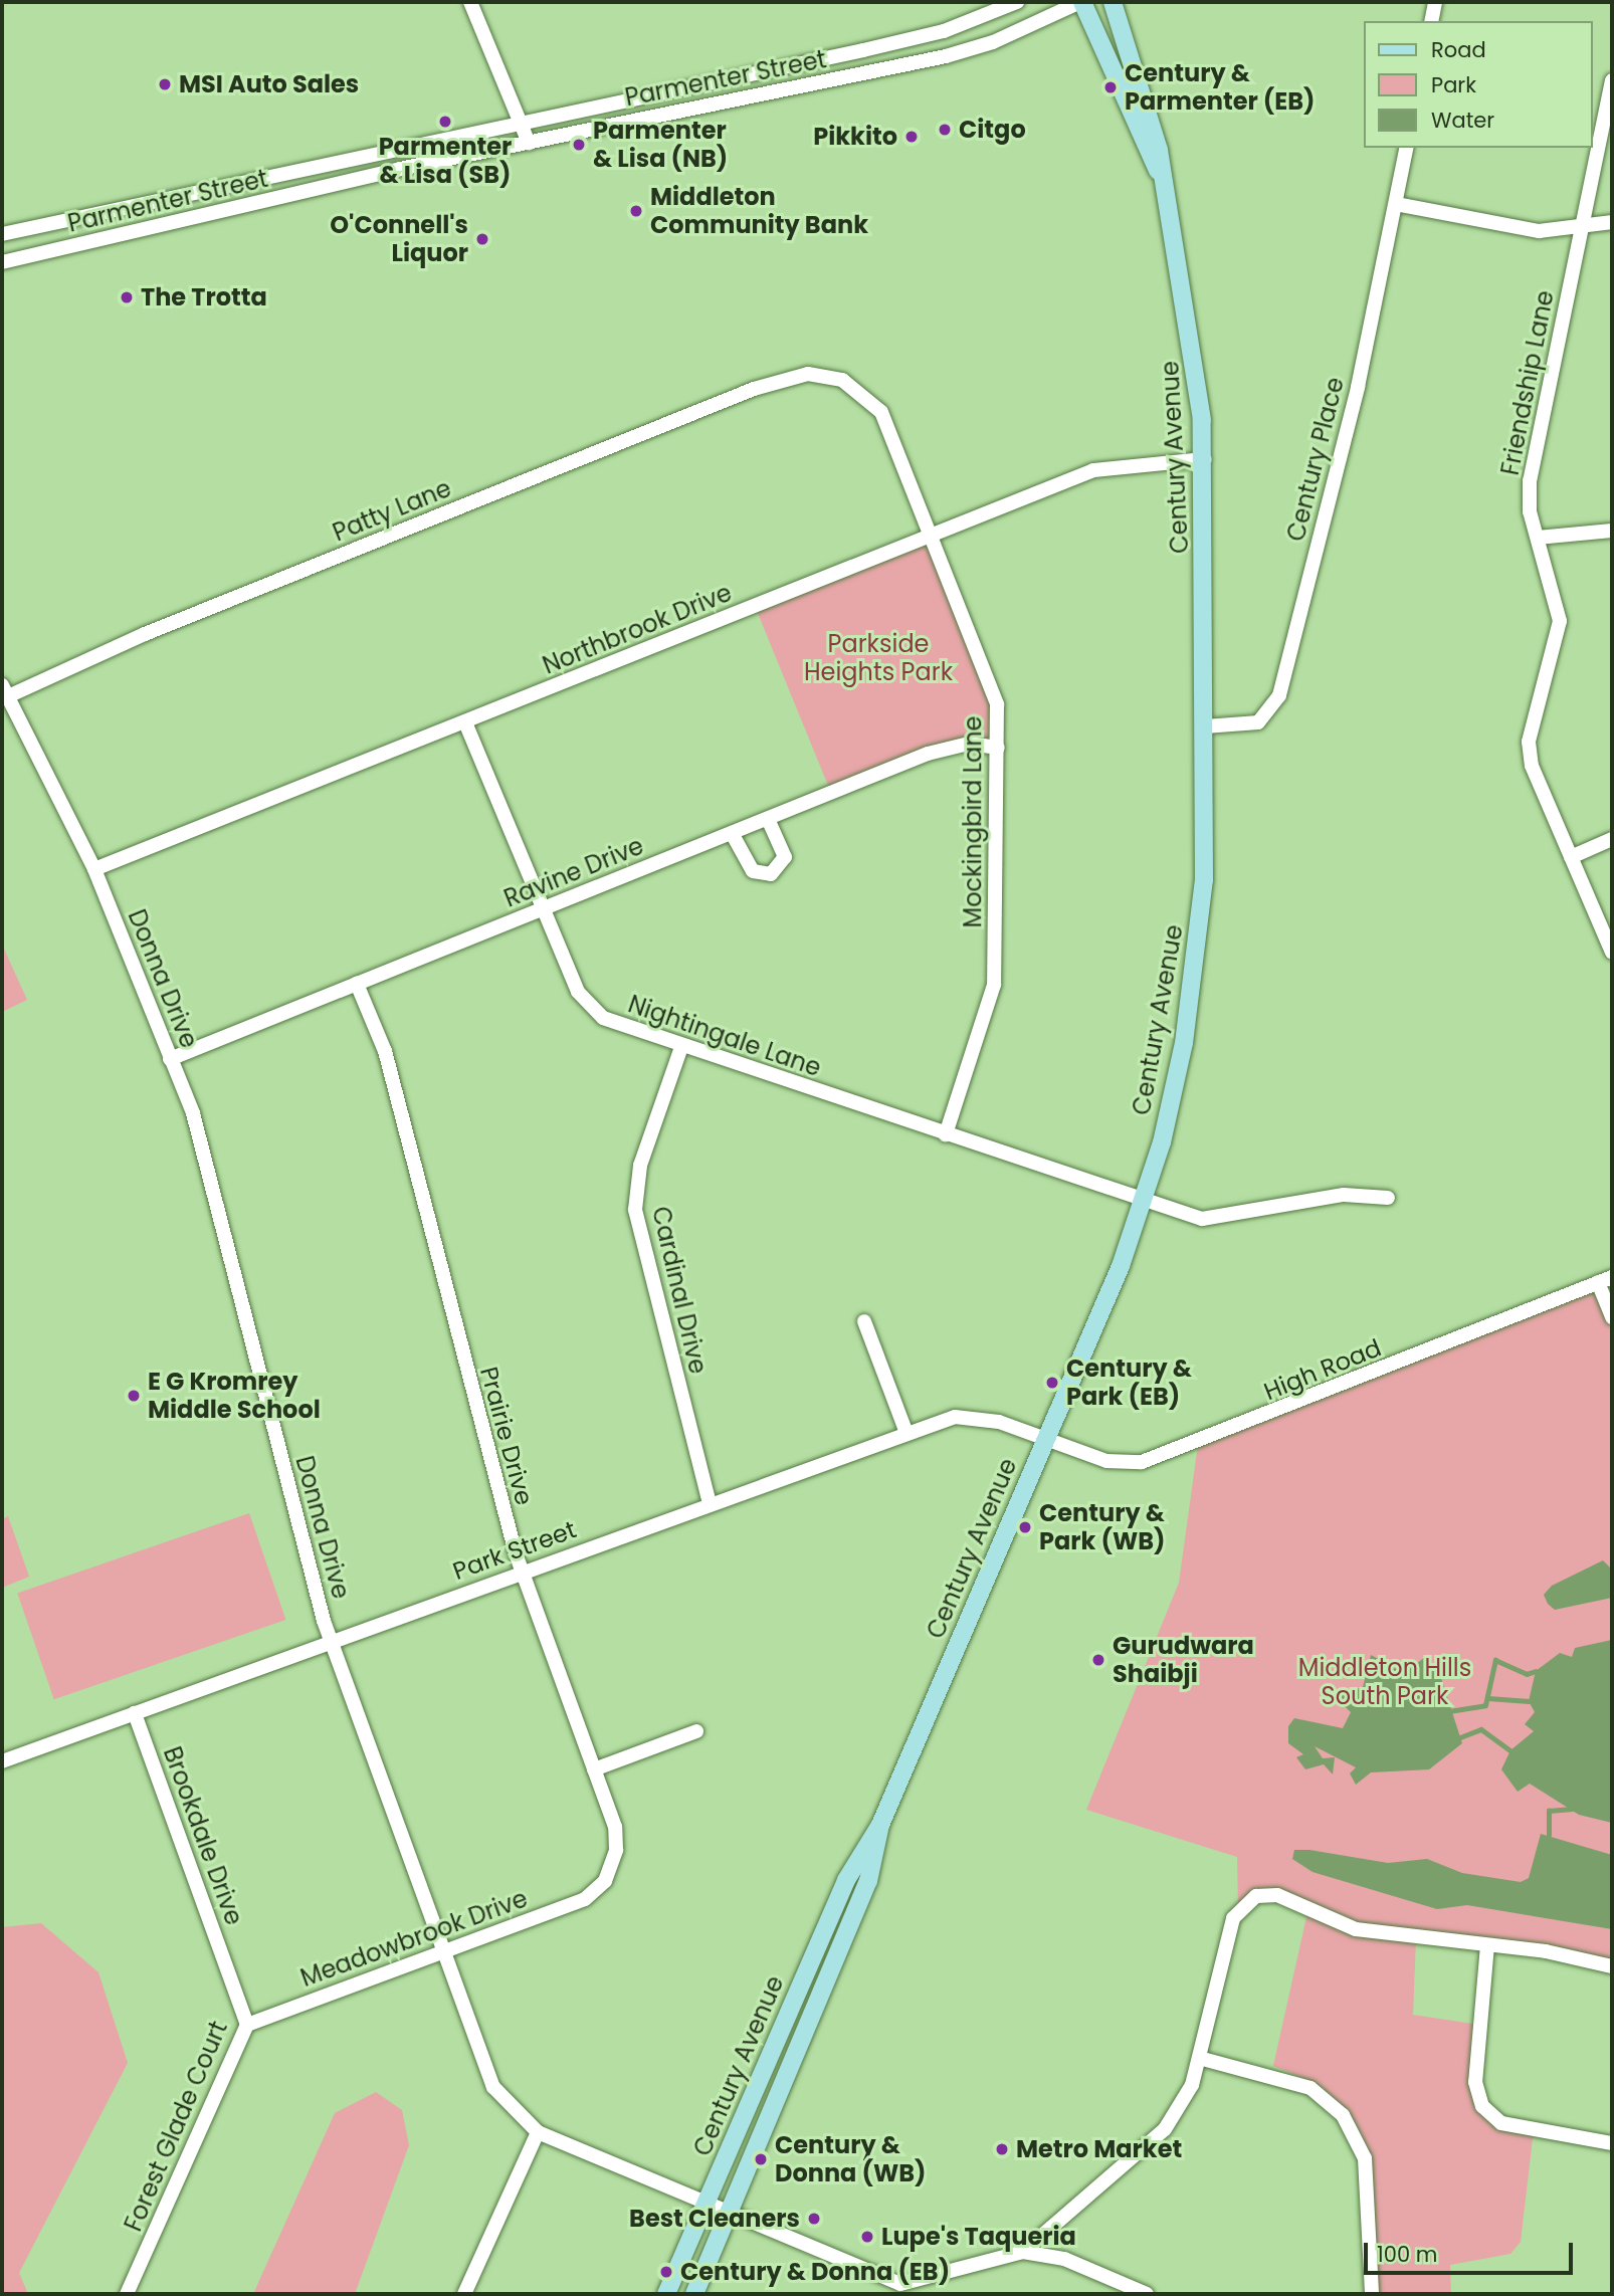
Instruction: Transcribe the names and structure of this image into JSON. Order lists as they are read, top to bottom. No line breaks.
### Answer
{"streets":{"main road":["Century Avenue"],"street":["Parmenter Street","Friendship Lane","Century Place","Patty Lane","Northbrook Drive","Mockingbird Lane","Ravine Drive","Donna Drive","Nightingale Lane","Cardinal Drive","High Road","Prairie Drive","Park Street","Brookdale Drive","Meadowbrook Drive","Forest Glade Court"]},"crossings":[["Parmenter Street","Century Avenue"],["Century Avenue","Century Place"],["Century Avenue","Northbrook Drive"],["Century Avenue","Donna Drive"],["Century Avenue","Nightingale Lane"],["Century Avenue","High Road"],["Century Avenue","Park Street"],["Patty Lane","Mockingbird Lane"],["Patty Lane","Donna Drive"],["Northbrook Drive","Mockingbird Lane"],["Northbrook Drive","Donna Drive"],["Northbrook Drive","Nightingale Lane"],["Mockingbird Lane","Ravine Drive"],["Mockingbird Lane","Nightingale Lane"],["Ravine Drive","Donna Drive"],["Ravine Drive","Nightingale Lane"],["Ravine Drive","Prairie Drive"],["Donna Drive","Park Street"],["Donna Drive","Meadowbrook Drive"],["Nightingale Lane","Cardinal Drive"],["Cardinal Drive","Park Street"],["High Road","Park Street"],["Prairie Drive","Park Street"],["Prairie Drive","Meadowbrook Drive"],["Park Street","Brookdale Drive"],["Brookdale Drive","Forest Glade Court"],["Meadowbrook Drive","Forest Glade Court"]],"parks":["Parkside Heights Park","Middleton Hills South Park"],"places":["MSI Auto Sales","Century & Parmenter (EB)","Parmenter & Lisa (SB)","Citgo","Pikkito","Parmenter & Lisa (NB)","Middleton Community Bank","O'Connell's Liquor","The Trotta","Century & Park (EB)","E G Kromrey Middle School","Century & Park (WB)","Gurudwara Shaibji","Metro Market","Century & Donna (WB)","Best Cleaners","Lupe's Taqueria","Century & Donna (EB)"],"legend":["Road","Park","Water"],"scale_bar":"100 m"}
